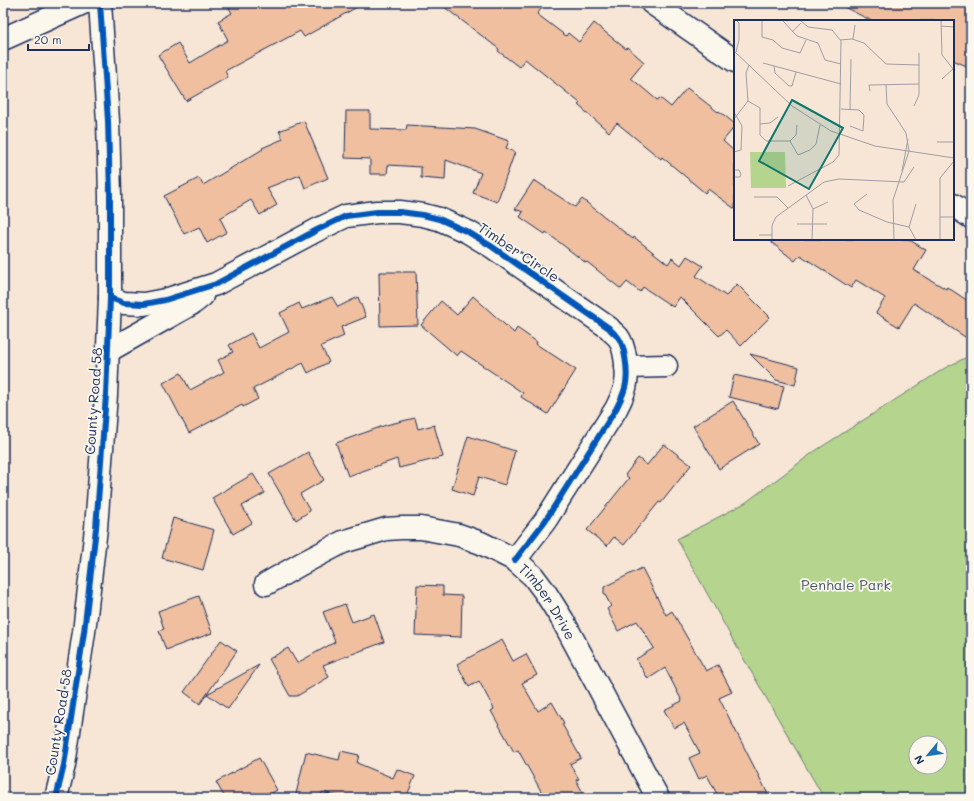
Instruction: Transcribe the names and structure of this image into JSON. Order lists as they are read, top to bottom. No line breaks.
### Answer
{"streets":{"street":["Timber Circle","County Road 58","Timber Drive"]},"crossings":[["Timber Circle","County Road 58"],["Timber Circle","Timber Drive"]],"parks":["Penhale Park"],"scale_bar":"20 m","north":"bottom left"}
